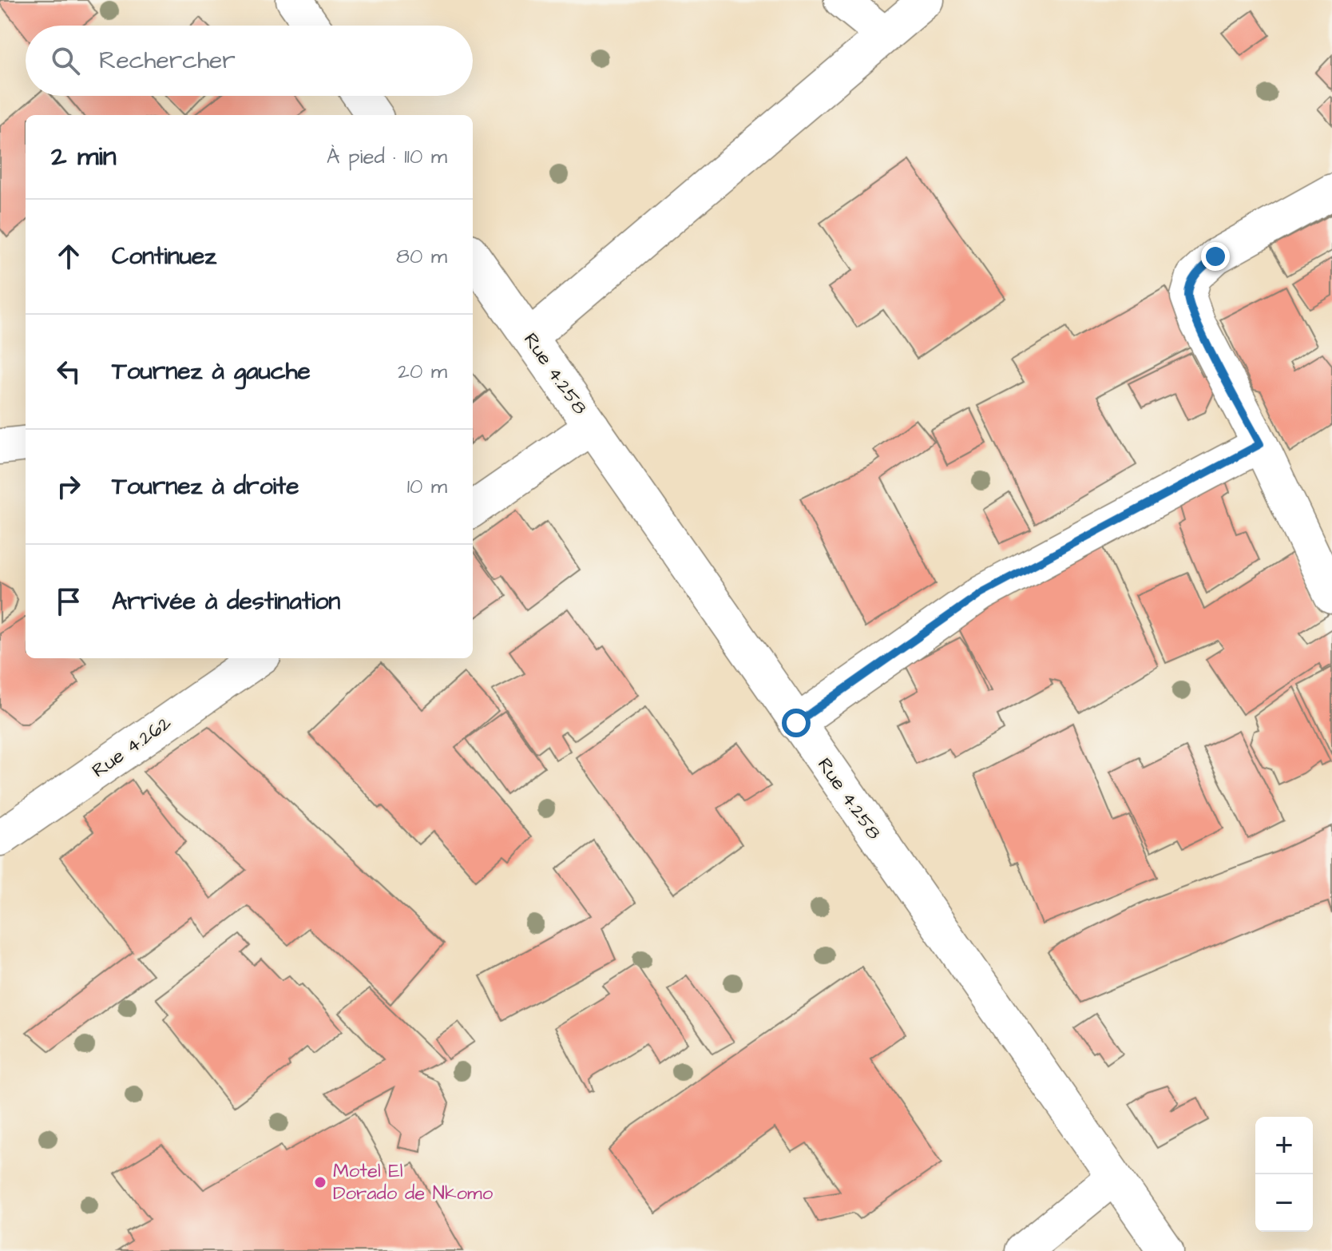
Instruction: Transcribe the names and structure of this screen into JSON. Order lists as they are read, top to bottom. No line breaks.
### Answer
{"streets":{"main road":["Rue 4.258","Rue 4.262"]},"places":["Motel El Dorado de Nkomo"],"page":{"search":"Rechercher","heading":["2 min","À pied · 110 m"],"list":[["Continuez","80 m"],["Tournez à gauche","20 m"],["Tournez à droite","10 m"],"Arrivée à destination"],"map_buttons":["+","−"]}}
